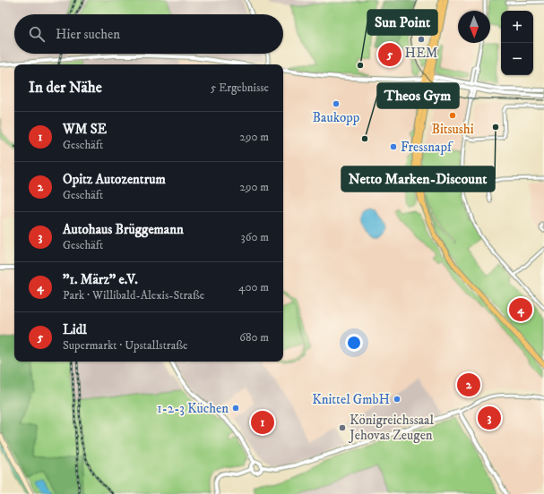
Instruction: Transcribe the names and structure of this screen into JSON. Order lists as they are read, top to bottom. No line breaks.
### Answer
{"places":["HEM","Sun Point","Baukopp","Bitsushi","Netto Marken-Discount","Theos Gym","Fressnapf","Knittel GmbH","1-2-3 Küchen","Königreichssaal Jehovas Zeugen"],"north":"bottom","page":{"map_buttons":["+","−"],"search":"Hier suchen","pins":["5","4","2","3","1"],"heading":["In der Nähe","5 Ergebnisse"],"list":[{"mark":"1","name":"WM SE","note":"Geschäft","value":"290 m"},{"mark":"2","name":"Opitz Autozentrum","note":"Geschäft","value":"290 m"},{"mark":"3","name":"Autohaus Brüggemann","note":"Geschäft","value":"360 m"},{"mark":"4","name":"\"1. März\" e.V.","note":"Park · Willibald-Alexis-Straße","value":"400 m"},{"mark":"5","name":"Lidl","note":"Supermarkt · Upstallstraße","value":"680 m"}]}}
